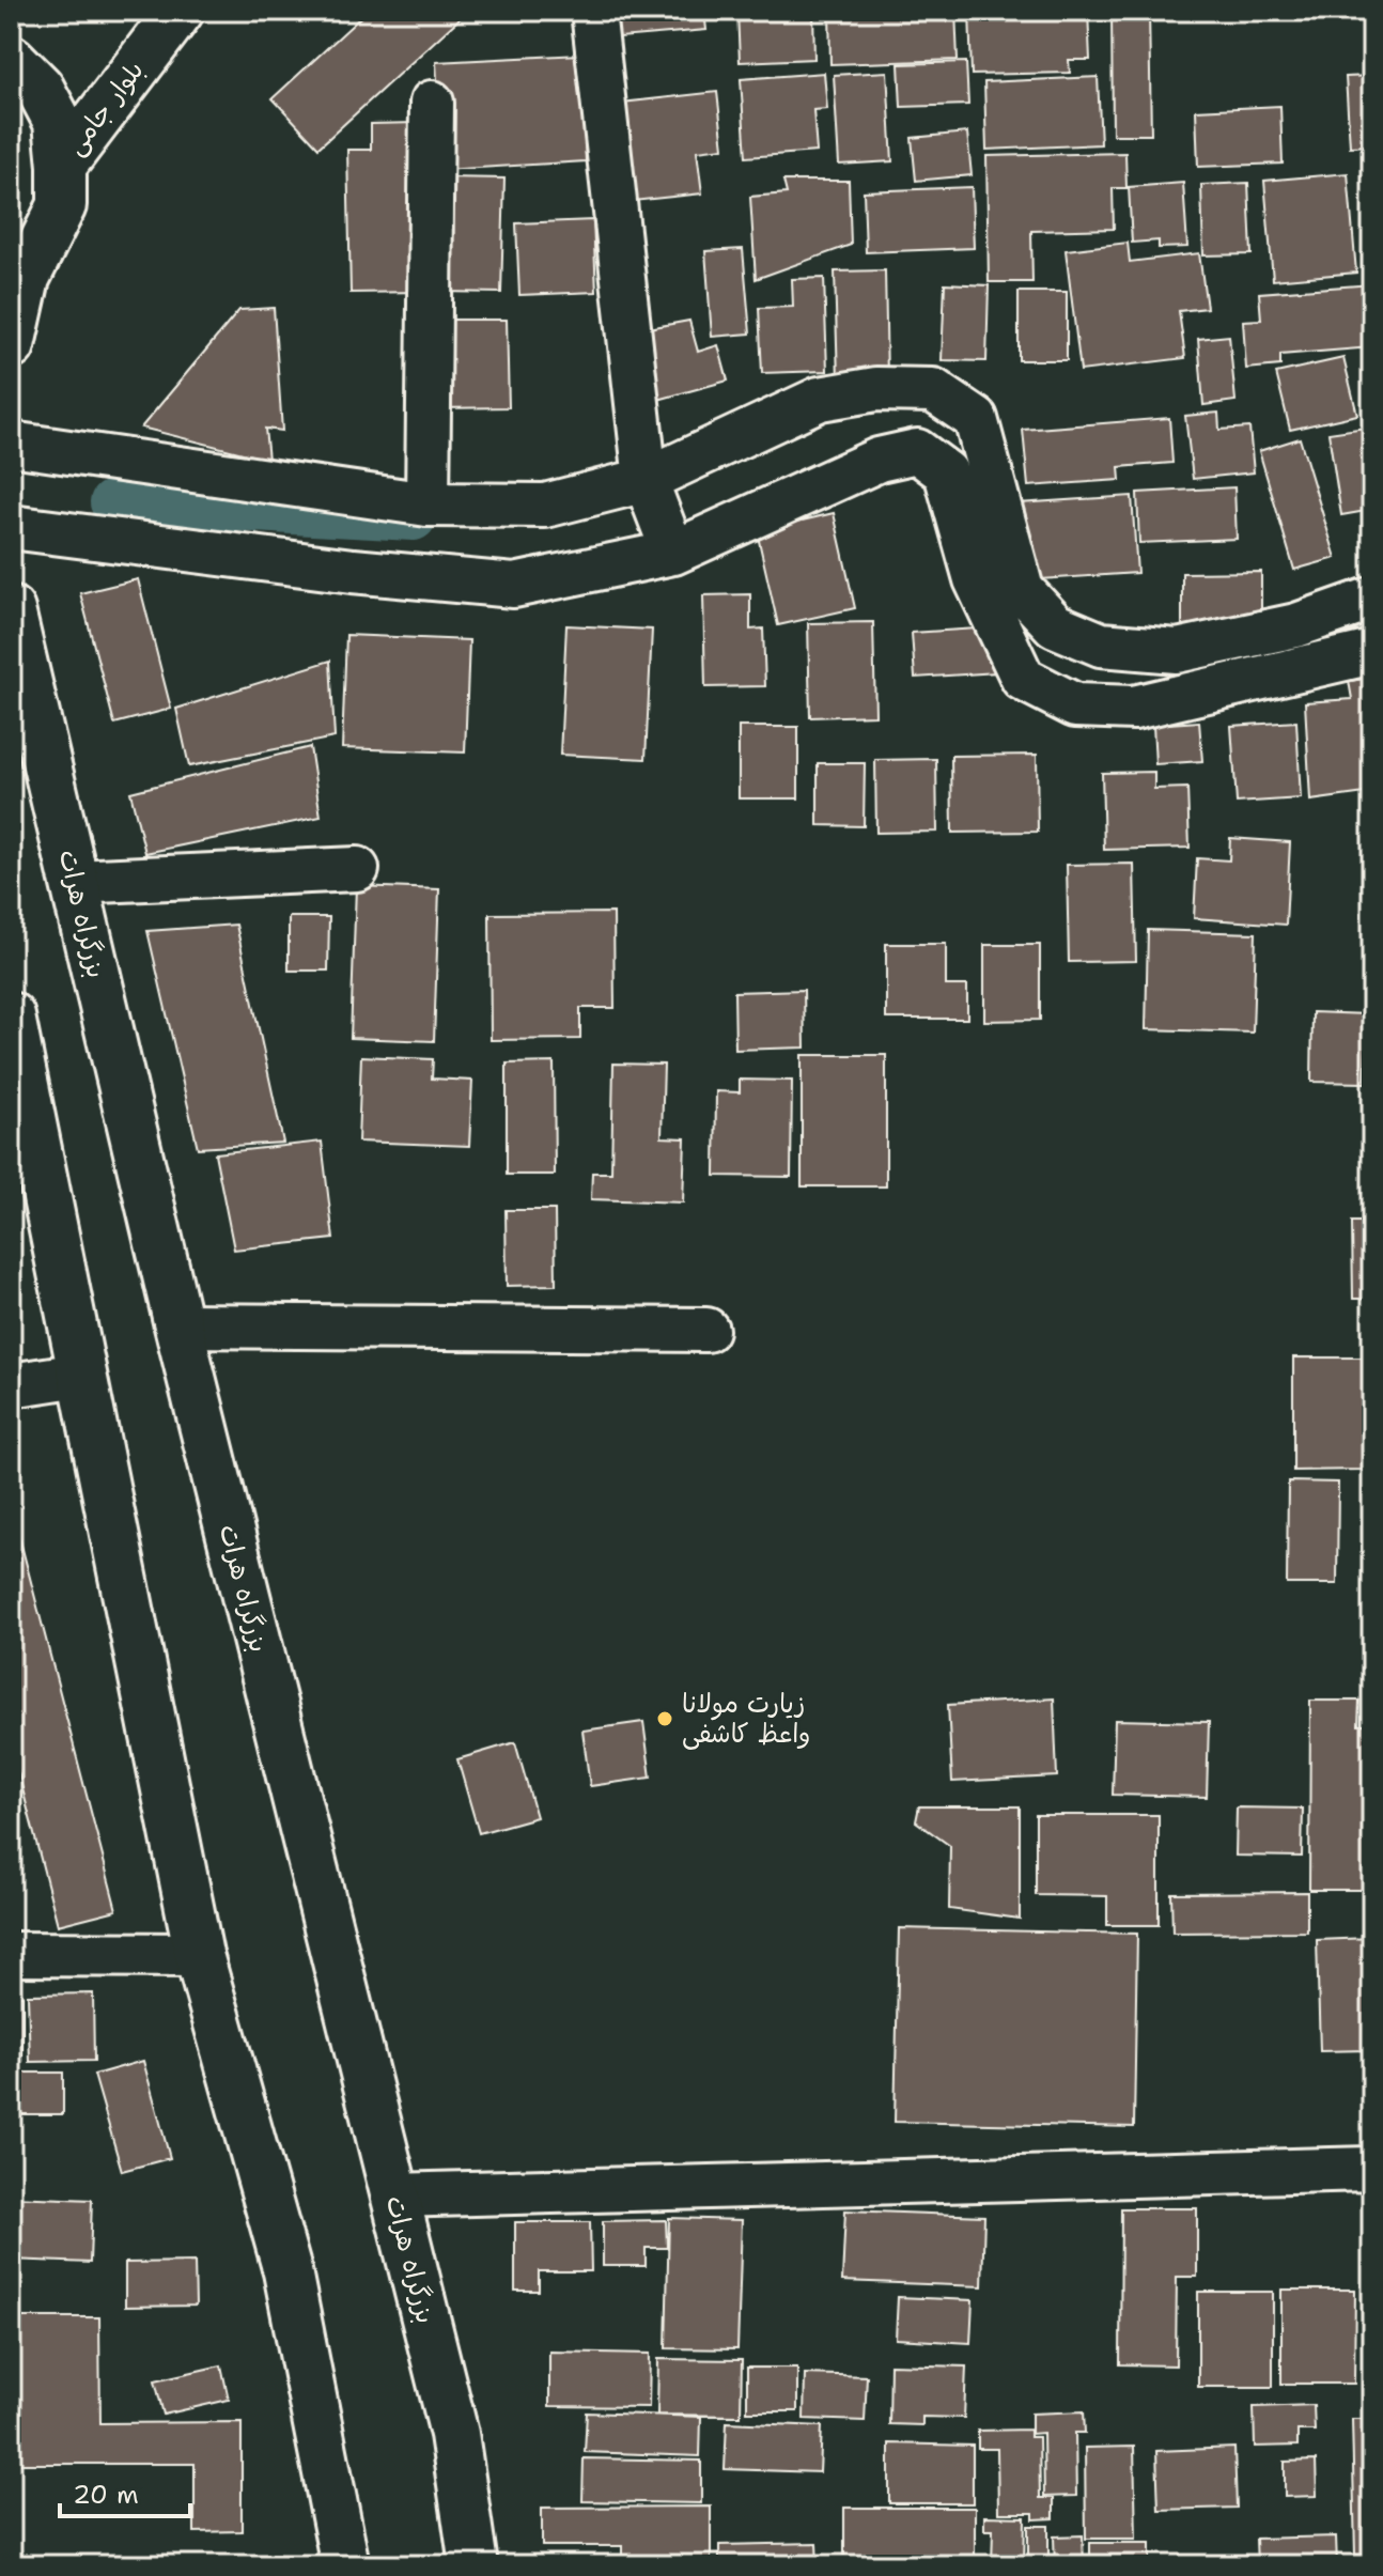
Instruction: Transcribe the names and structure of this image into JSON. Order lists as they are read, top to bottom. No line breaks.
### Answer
{"streets":{"highway":["بلوار جامی","بزرگراه هرات"]},"places":["زیارت مولانا واعظ کاشفی"],"scale_bar":"20 m"}
